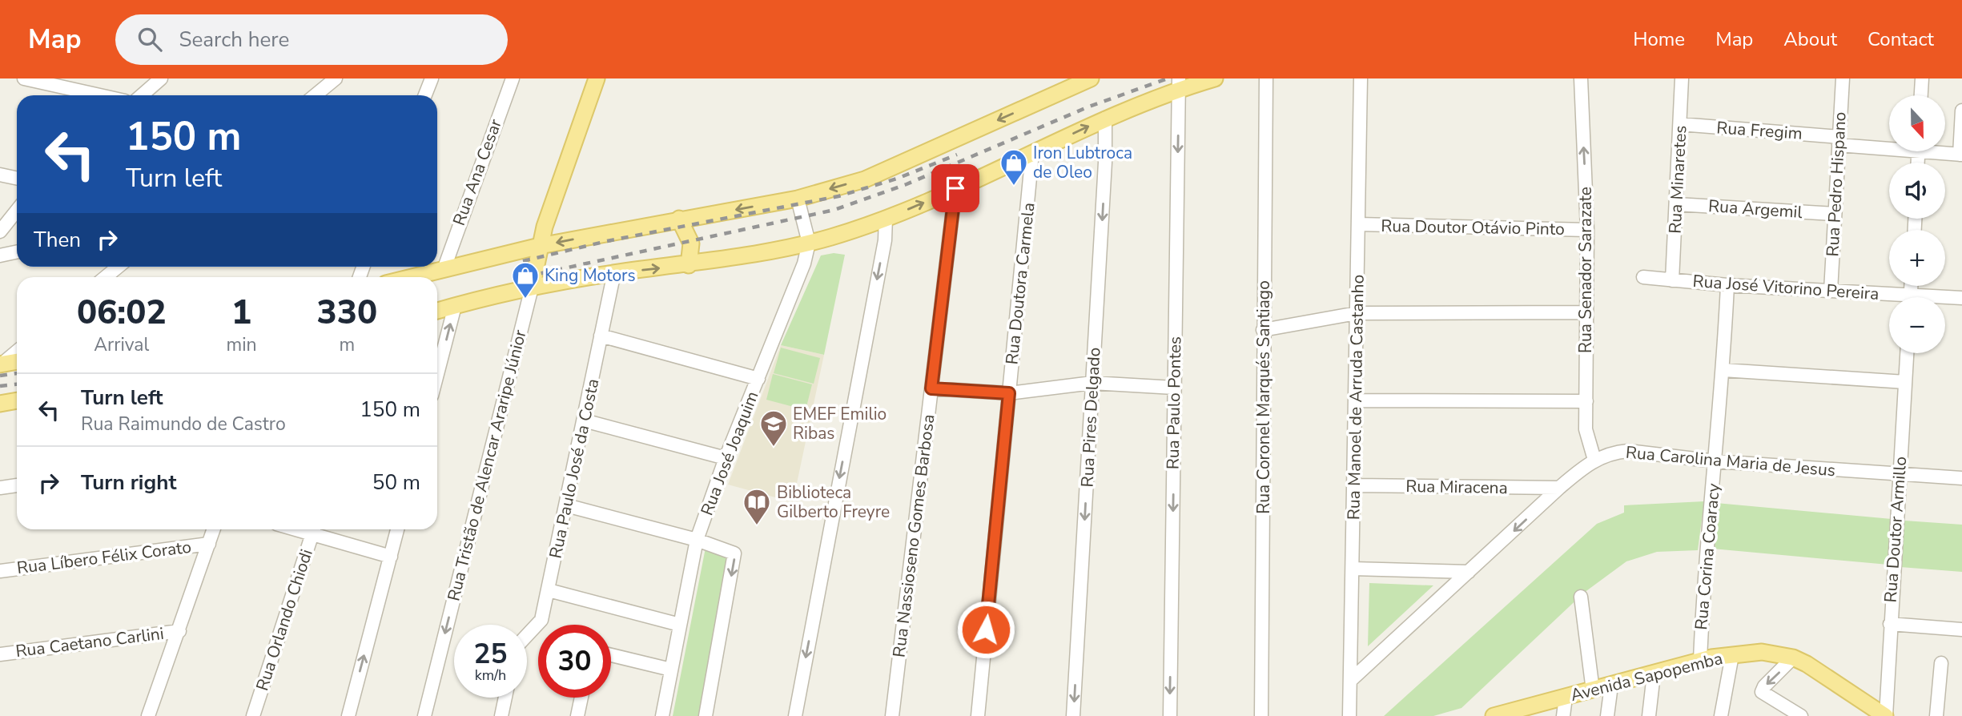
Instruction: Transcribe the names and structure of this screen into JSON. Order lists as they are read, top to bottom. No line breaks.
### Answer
{"streets":{"main road":["Rua Tristão de Alencar Araripe Júnior","Avenida Sapopemba"],"street":["Rua Fregim","Rua Ana Cesar","Rua Minaretes","Rua Pedro Hispano","Rua Argemil","Rua Doutor Otávio Pinto","Rua Senador Sarazate","Rua Doutora Carmela","Rua José Vitorino Pereira","Rua Coronel Marqués Santiago","Rua Manoel de Arruda Castanho","Rua Paulo Pontes","Rua Pires Delgado","Rua José Joaquim","Rua Carolina Maria de Jesus","Rua Paulo José da Costa","Rua Miracena","Rua Doutor Armillo","Rua Nassioseno Gomes Barbosa","Rua Corina Coaracy","Rua Líbero Félix Corato","Rua Orlando Chiodi","Rua Caetano Carlini"]},"crossings":[["Rua Fregim","Rua Minaretes"],["Rua Fregim","Rua Pedro Hispano"],["Rua Minaretes","Rua Argemil"],["Rua Minaretes","Rua José Vitorino Pereira"],["Rua Pedro Hispano","Rua Argemil"],["Rua Pedro Hispano","Rua José Vitorino Pereira"],["Rua Doutor Otávio Pinto","Rua Senador Sarazate"],["Rua Doutor Otávio Pinto","Rua Manoel de Arruda Castanho"],["Rua Senador Sarazate","Rua Carolina Maria de Jesus"],["Rua José Vitorino Pereira","Rua Corina Coaracy"],["Rua Manoel de Arruda Castanho","Rua Carolina Maria de Jesus"],["Rua Manoel de Arruda Castanho","Rua Miracena"],["Rua Carolina Maria de Jesus","Rua Miracena"],["Rua Carolina Maria de Jesus","Rua Doutor Armillo"],["Rua Carolina Maria de Jesus","Rua Corina Coaracy"],["Rua Doutor Armillo","Avenida Sapopemba"],["Rua Corina Coaracy","Avenida Sapopemba"]],"one_way":["Rua Senador Sarazate","Rua Paulo Pontes","Rua Pires Delgado","Rua Tristão de Alencar Araripe Júnior"],"places":{"shop":["Iron Lubtroca de Oleo","King Motors"],"school or university":["EMEF Emilio Ribas"],"library":["Biblioteca Gilberto Freyre"]},"north":"bottom","page":{"header":"Map","search":"Search here","nav":["Home","Map","About","Contact"],"map_buttons":["+","−"],"turn":["150 m","Turn left"],"then":"Then","eta":["06:02","Arrival","1","min","330","m"],"list":[{"name":"Turn left","note":"Rua Raimundo de Castro","value":"150 m"},{"name":"Turn right","value":"50 m"}],"speed":"25 km/h","limit":"30"}}
